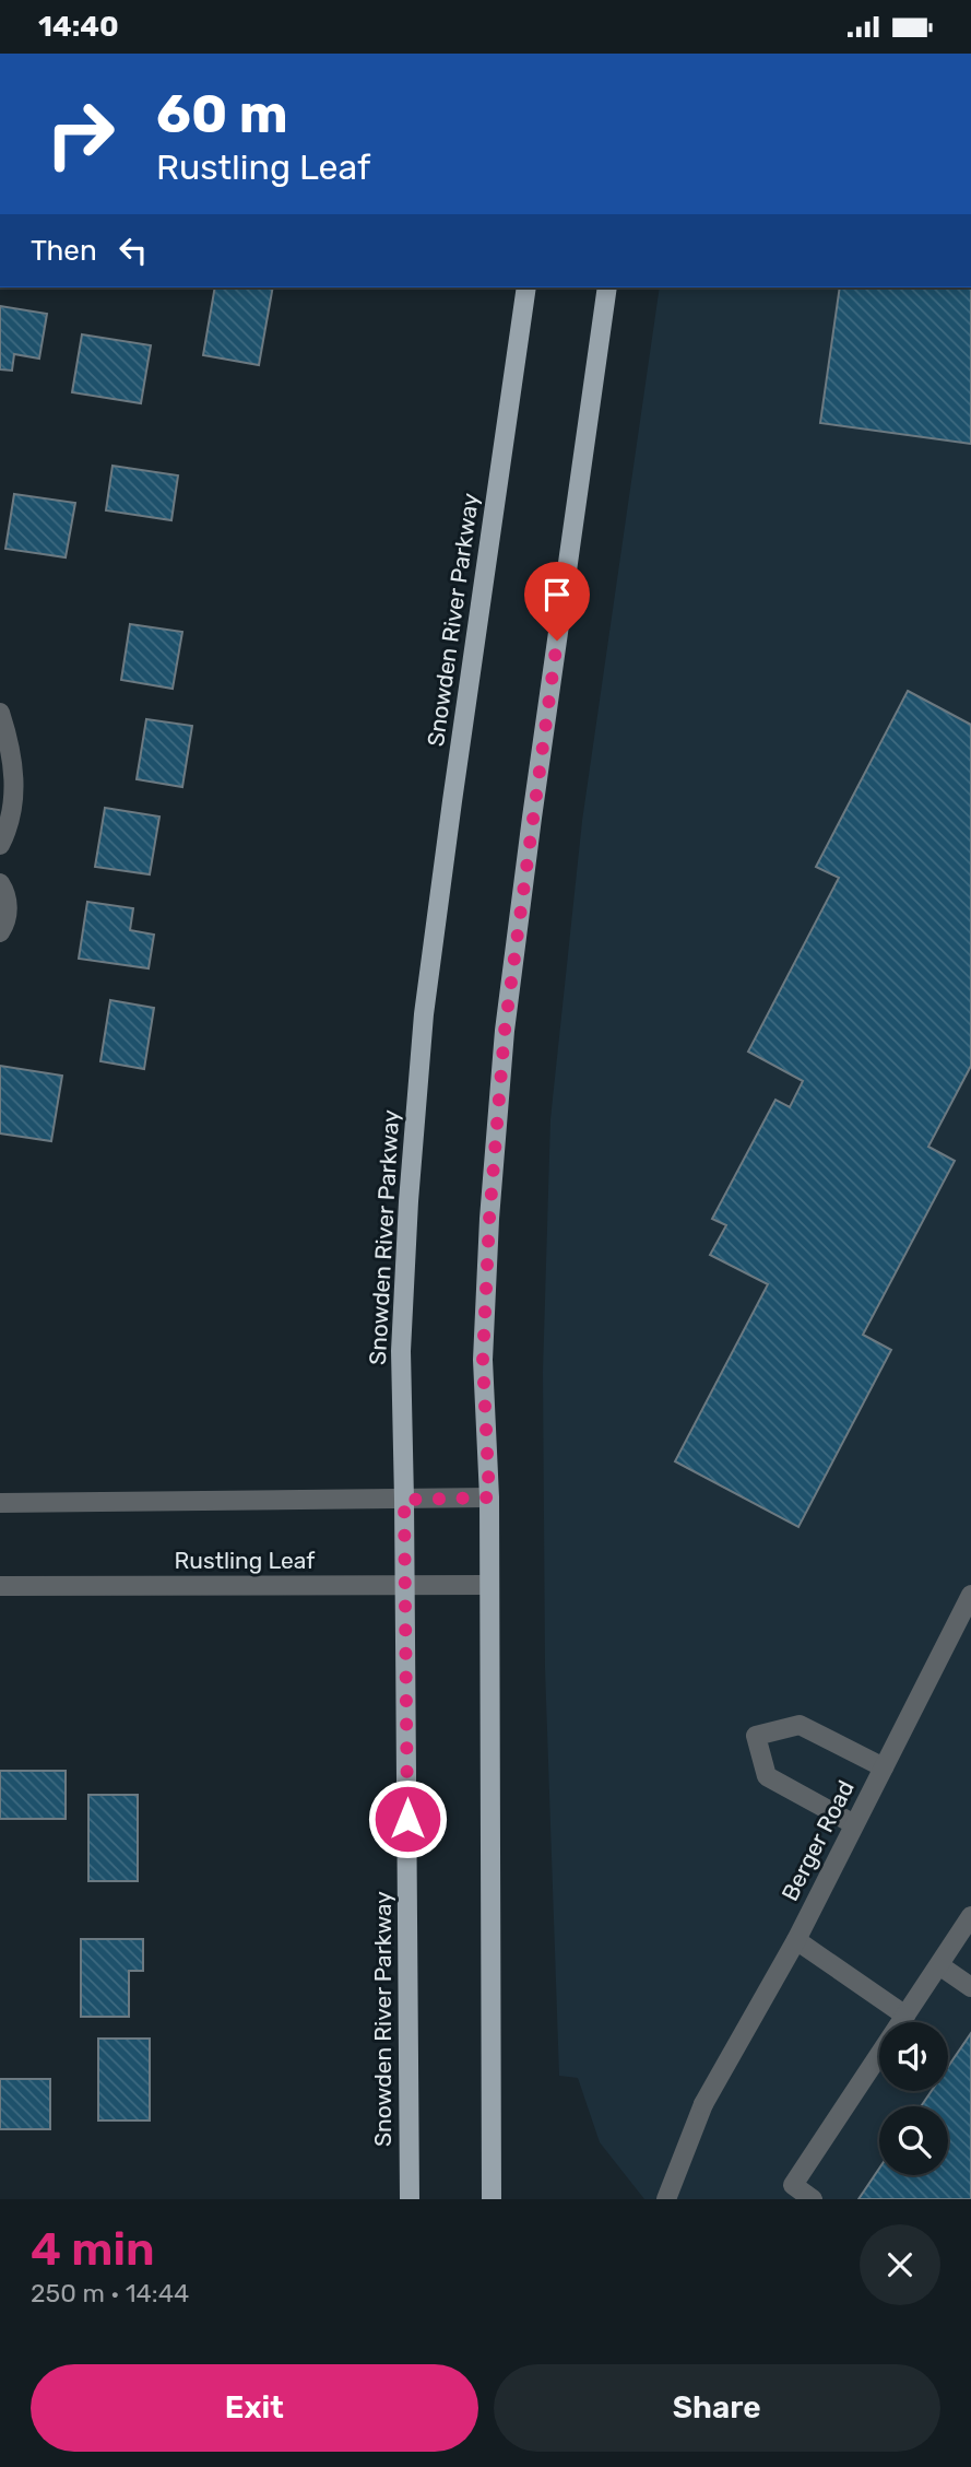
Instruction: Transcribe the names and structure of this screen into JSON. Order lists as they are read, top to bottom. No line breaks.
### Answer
{"streets":{"main road":["Snowden River Parkway"],"street":["Rustling Leaf","Berger Road"]},"crossings":[["Snowden River Parkway","Rustling Leaf"]],"page":{"status":"14:40","turn":["60 m","Rustling Leaf"],"then":"Then","heading":["4 min","250 m · 14:44"],"buttons":["Exit","Share"]}}
